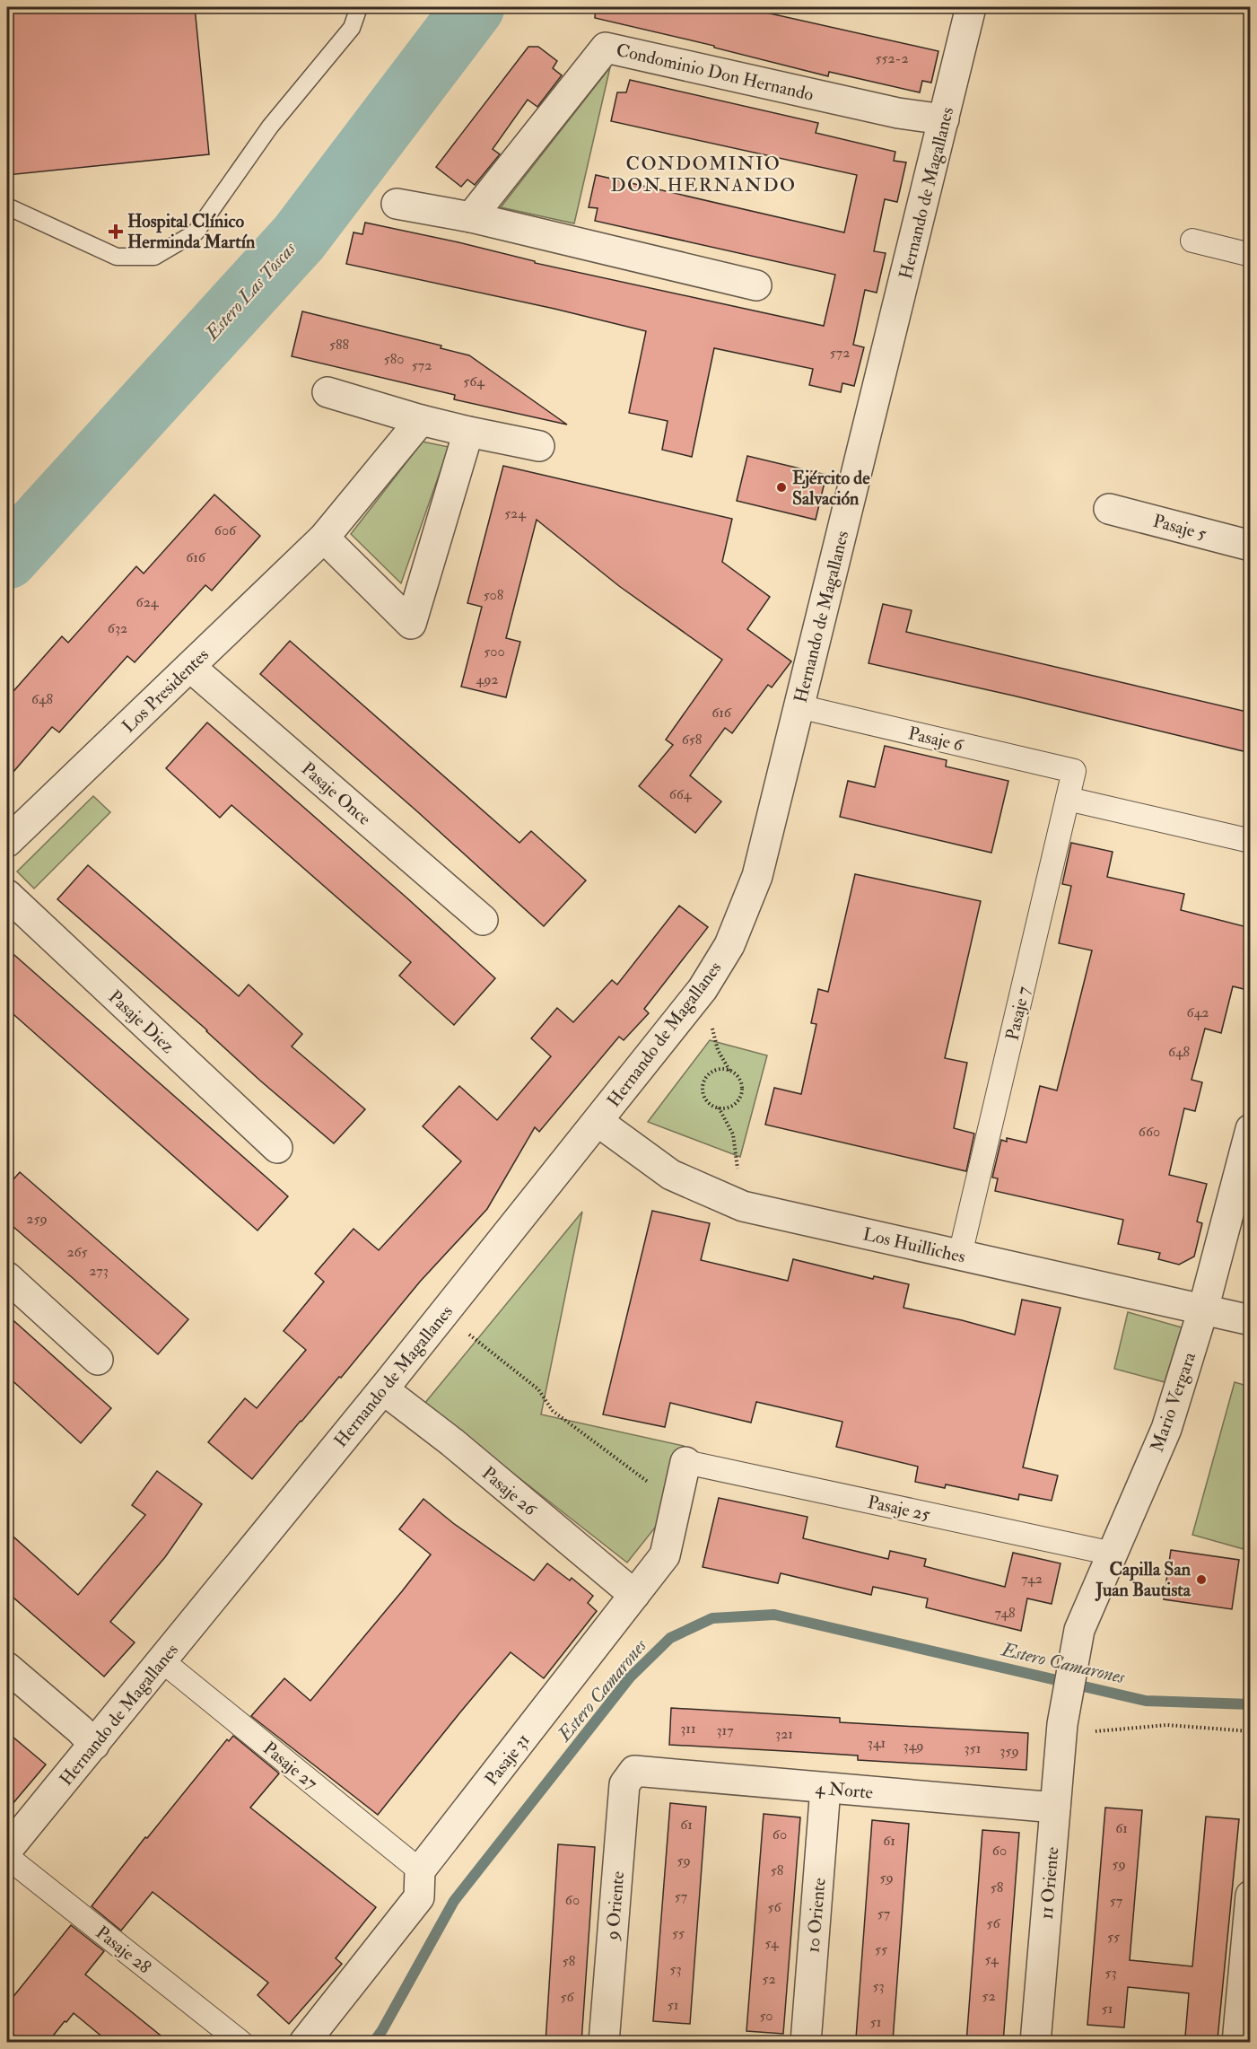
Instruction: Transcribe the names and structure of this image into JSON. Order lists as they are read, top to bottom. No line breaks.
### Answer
{"streets":{"street":["Condominio Don Hernando","Hernando de Magallanes","Pasaje 5","Los Presidentes","Pasaje 6","Pasaje Once","Pasaje 7","Pasaje Diez","Los Huilliches","Mario Vergara","Pasaje 26","Pasaje 25","Pasaje 31","Pasaje 27","4 Norte","11 Oriente","9 Oriente","10 Oriente","Pasaje 28"]},"crossings":[["Condominio Don Hernando","Hernando de Magallanes"],["Hernando de Magallanes","Pasaje 6"],["Hernando de Magallanes","Los Huilliches"],["Hernando de Magallanes","Pasaje 26"],["Hernando de Magallanes","Pasaje 27"],["Los Presidentes","Pasaje Once"],["Pasaje 6","Pasaje 7"],["Pasaje 7","Los Huilliches"],["Los Huilliches","Mario Vergara"],["Mario Vergara","Pasaje 25"],["Mario Vergara","11 Oriente"],["Pasaje 26","Pasaje 31"],["Pasaje 25","Pasaje 31"],["Pasaje 31","Pasaje 27"],["4 Norte","11 Oriente"],["4 Norte","9 Oriente"],["4 Norte","10 Oriente"]],"districts":["CONDOMINIO DON HERNANDO"],"water":["Estero Las Toscas","Estero Camarones"],"places":{"health":["Hospital Clínico Herminda Martín"],"other":["Ejército de Salvación","Capilla San Juan Bautista"]},"house_numbers":["552-2","588","572","580","572","564","524","606","616","508","624","632","500","492","648","616","658","664","642","648","660","259","265","273","742","748","311","317","321","341","349","351","359","61","61","60","61","60","59","59","58","59","58","57","60","57","56","57","56","55","55","54","55","54","58","53","53","52","53","52","56","51","51","50","51"]}
